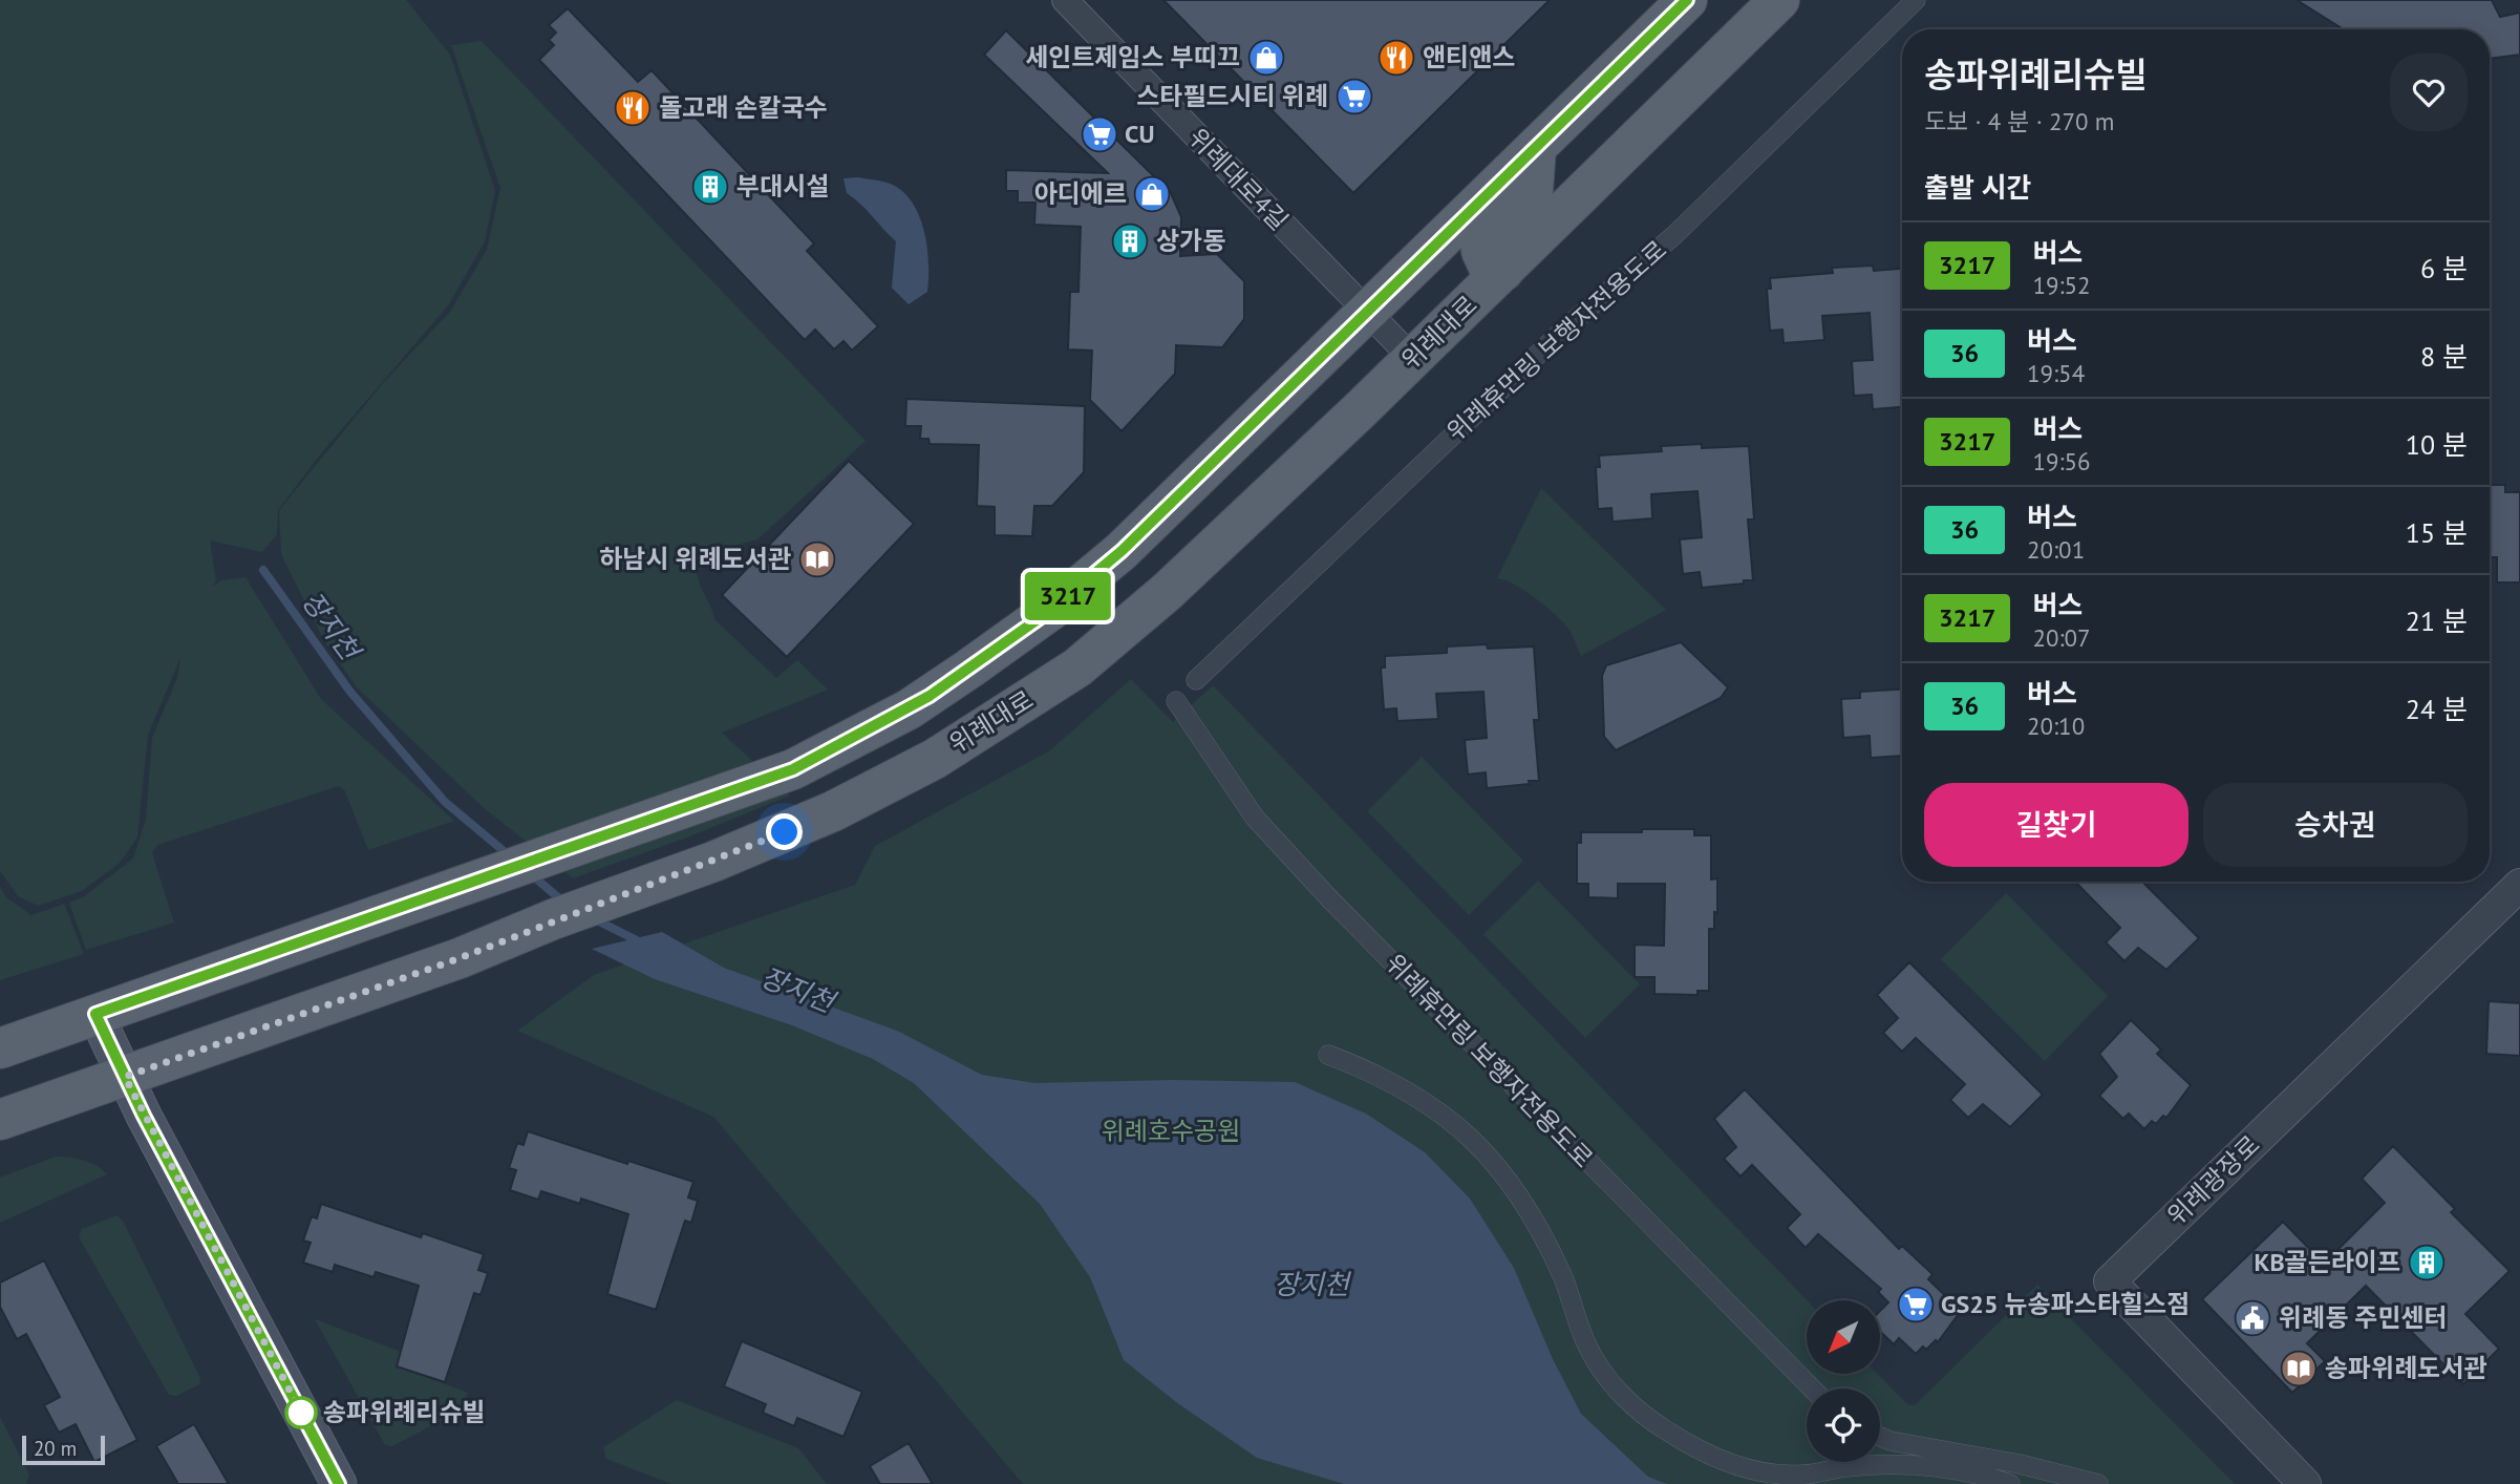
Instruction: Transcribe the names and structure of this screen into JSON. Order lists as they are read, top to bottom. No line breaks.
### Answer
{"streets":{"main road":["위례대로"],"street":["위례대로4길","위례휴먼링 보행자전용도로","위례광장로"]},"crossings":[["위례대로4길","위례대로"]],"water":["장지천"],"parks":["위례호수공원"],"places":{"shop":["세인트제임스 부띠끄","아디에르"],"restaurant":["앤티앤스","돌고래 손칼국수"],"supermarket":["스타필드시티 위례","CU","GS25 뉴송파스타힐스점"],"building":["부대시설","상가동","KB골든라이프"],"library":["하남시 위례도서관","송파위례도서관"],"public building":["위례동 주민센터"],"other":["송파위례리슈빌"]},"lines":["bus line 3217"],"scale_bar":"20 m","north":"bottom left","page":{"on_map":"3217","heading":[["송파위례리슈빌","도보 · 4 분 · 270 m"],"출발 시간"],"list":[{"mark":"3217","name":"버스","note":"19:52","value":"6 분"},{"mark":"36","name":"버스","note":"19:54","value":"8 분"},{"mark":"3217","name":"버스","note":"19:56","value":"10 분"},{"mark":"36","name":"버스","note":"20:01","value":"15 분"},{"mark":"3217","name":"버스","note":"20:07","value":"21 분"},{"mark":"36","name":"버스","note":"20:10","value":"24 분"}],"buttons":["길찾기","승차권"],"scale":"20 m"}}
